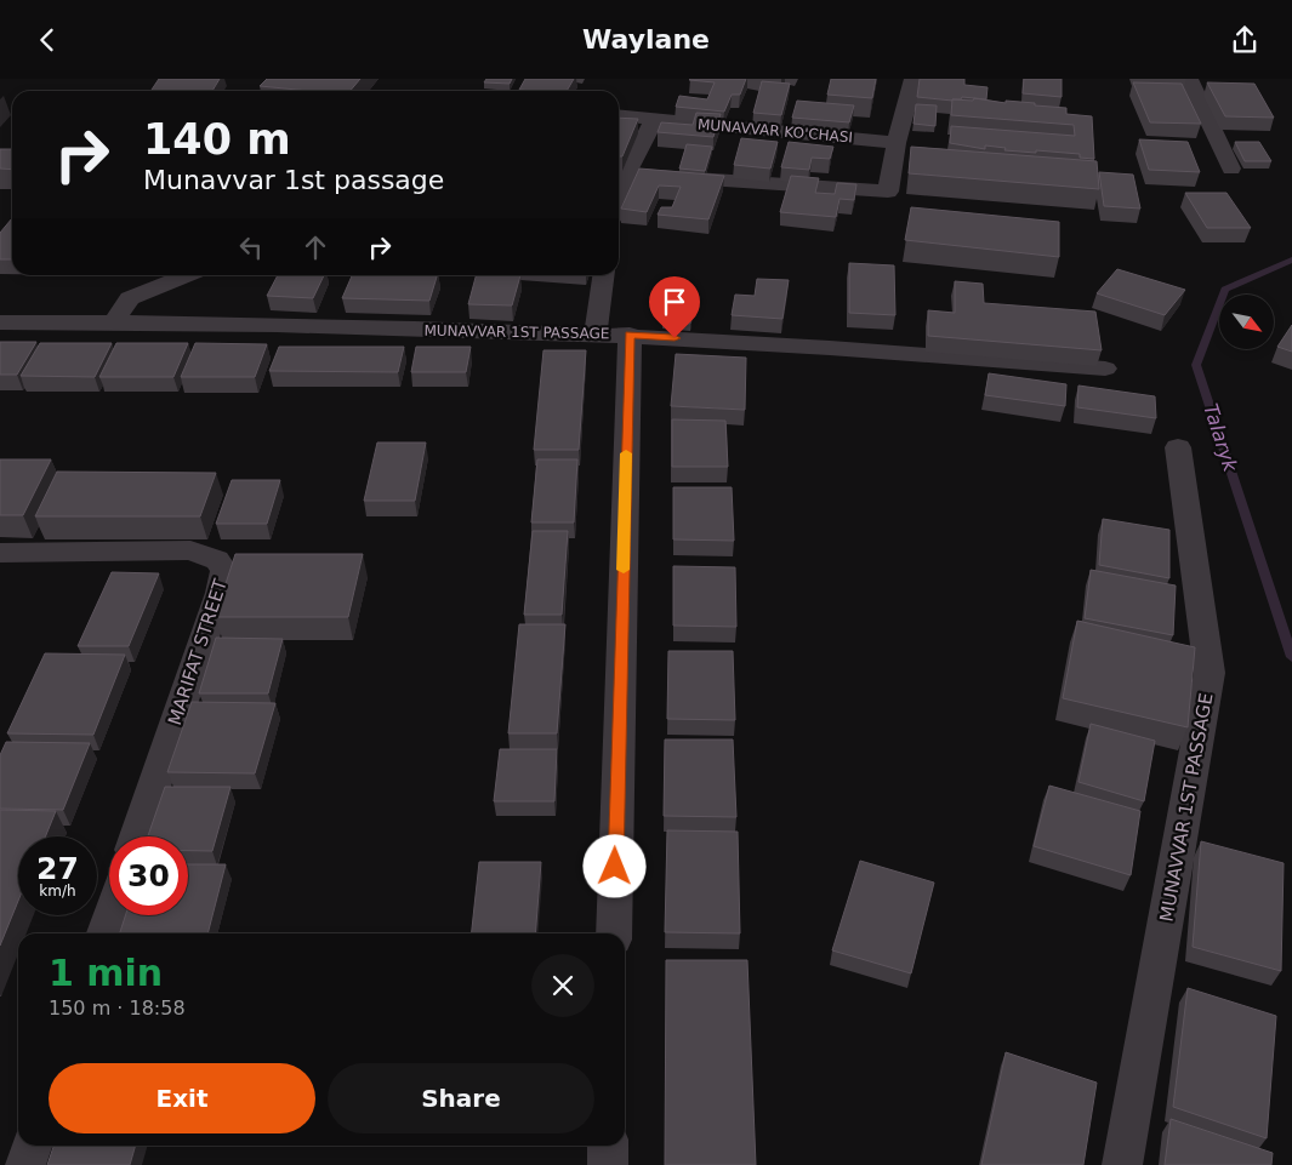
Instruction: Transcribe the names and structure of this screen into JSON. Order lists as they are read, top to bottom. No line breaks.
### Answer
{"streets":{"street":["MUNAVVAR KO'CHASI","MUNAVVAR 1ST PASSAGE","MARIFAT STREET"]},"water":["Talaryk"],"north":"bottom right","page":{"header":"Waylane","turn":["140 m","Munavvar 1st passage"],"speed":"27 km/h","limit":"30","heading":["1 min","150 m · 18:58"],"buttons":["Exit","Share"]}}
